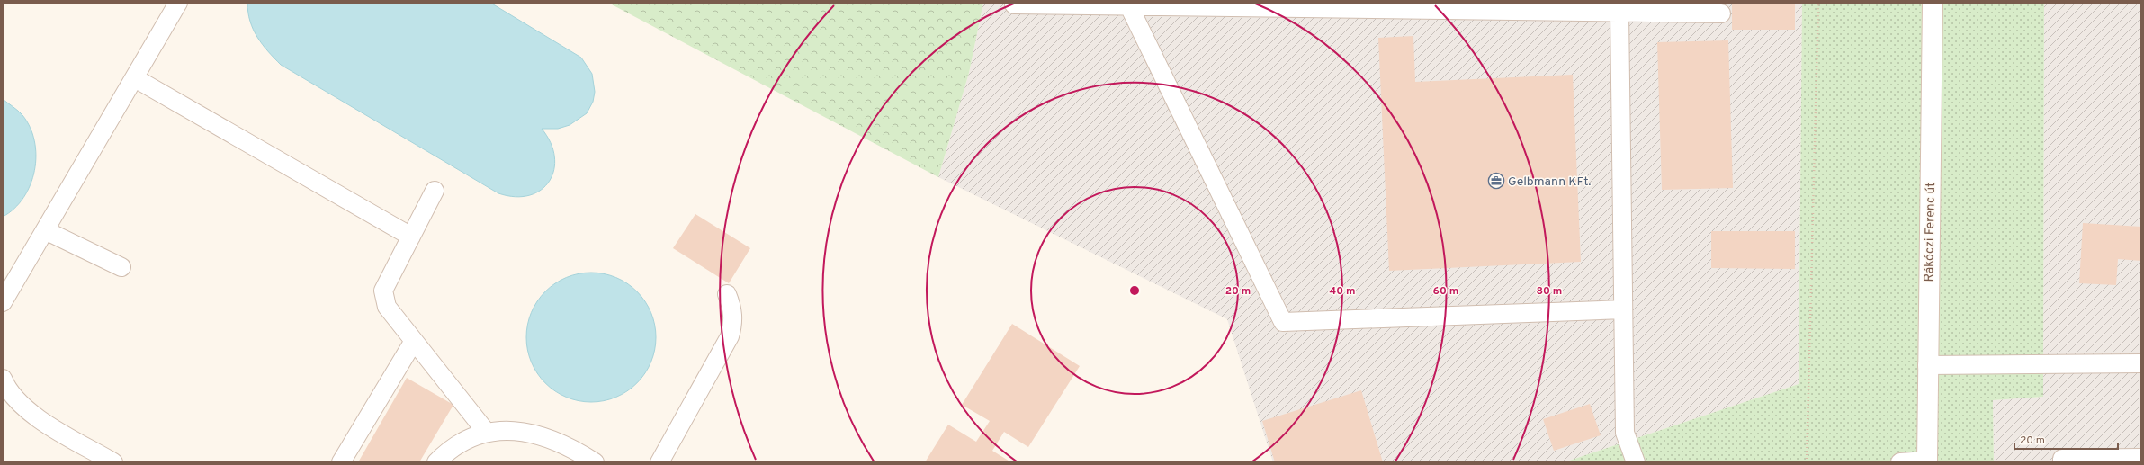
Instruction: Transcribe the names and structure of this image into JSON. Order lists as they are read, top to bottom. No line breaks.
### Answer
{"streets":{"main road":["Rákóczi Ferenc út"]},"places":{"office":["Gelbmann KFt."]},"scale_bar":"20 m","rings":["20 m","40 m","60 m","80 m"]}
